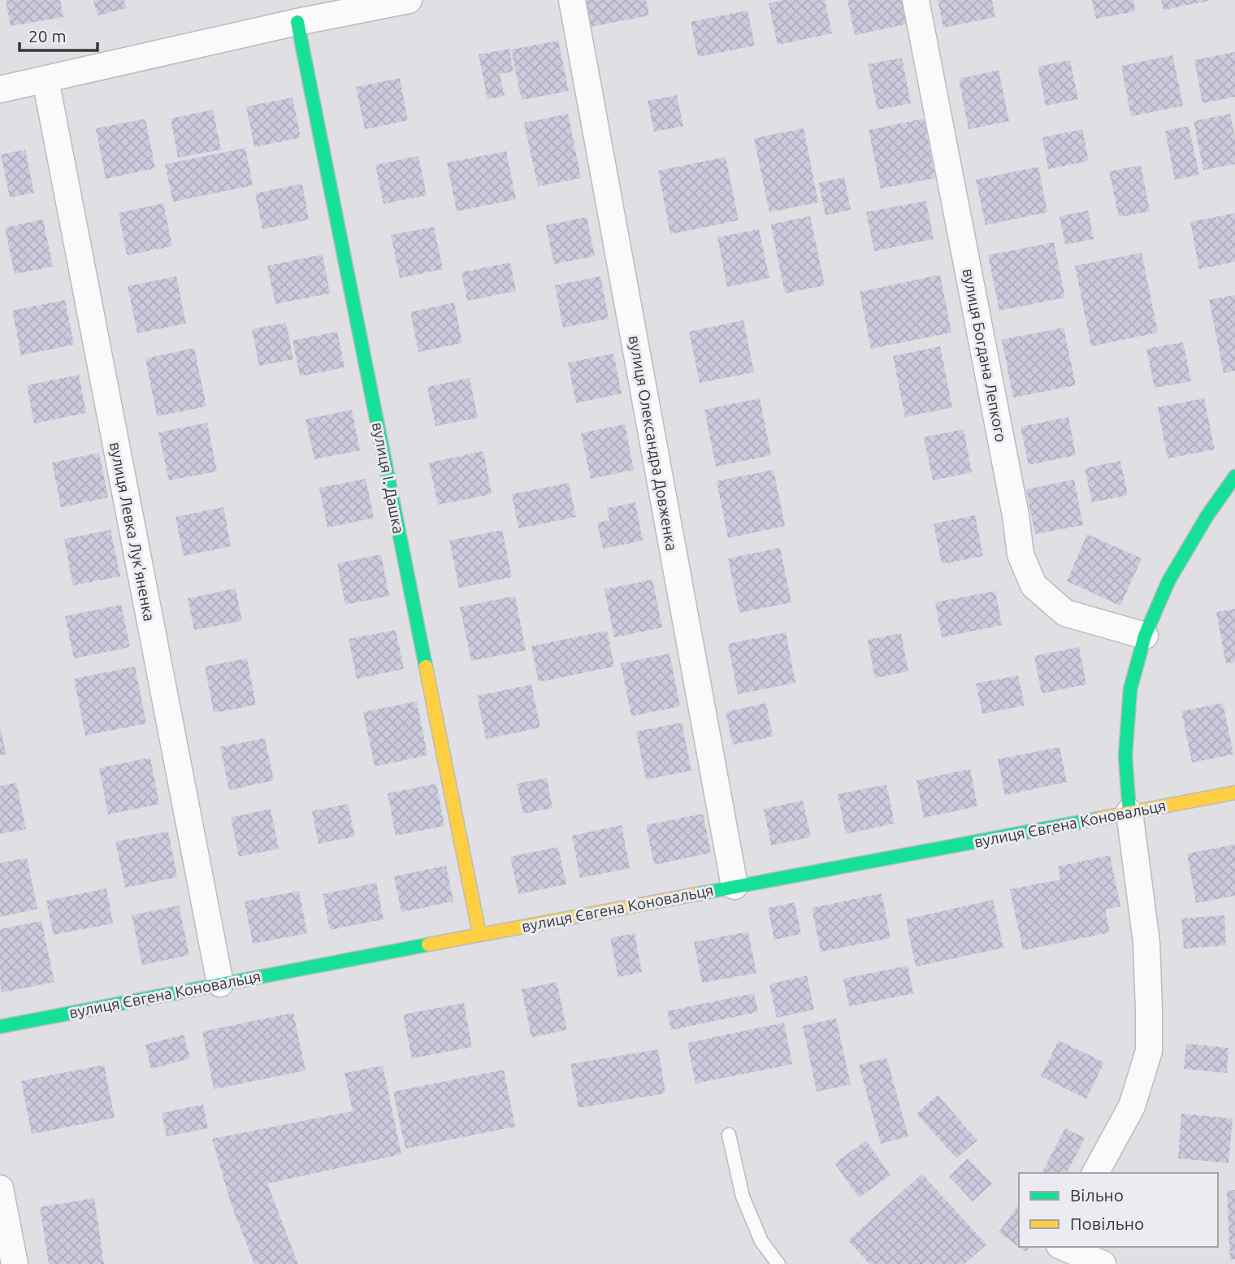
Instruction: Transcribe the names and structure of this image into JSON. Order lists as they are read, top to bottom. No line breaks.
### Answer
{"streets":{"street":["вулиця Богдана Лепкого","вулиця Олександра Довженка","вулиця І. Дашка","вулиця Левка Лук'яненка","вулиця Євгена Коновальця"]},"crossings":[["вулиця Олександра Довженка","вулиця Євгена Коновальця"],["вулиця І. Дашка","вулиця Євгена Коновальця"],["вулиця Левка Лук'яненка","вулиця Євгена Коновальця"]],"legend":["Вільно","Повільно"],"scale_bar":"20 m"}
